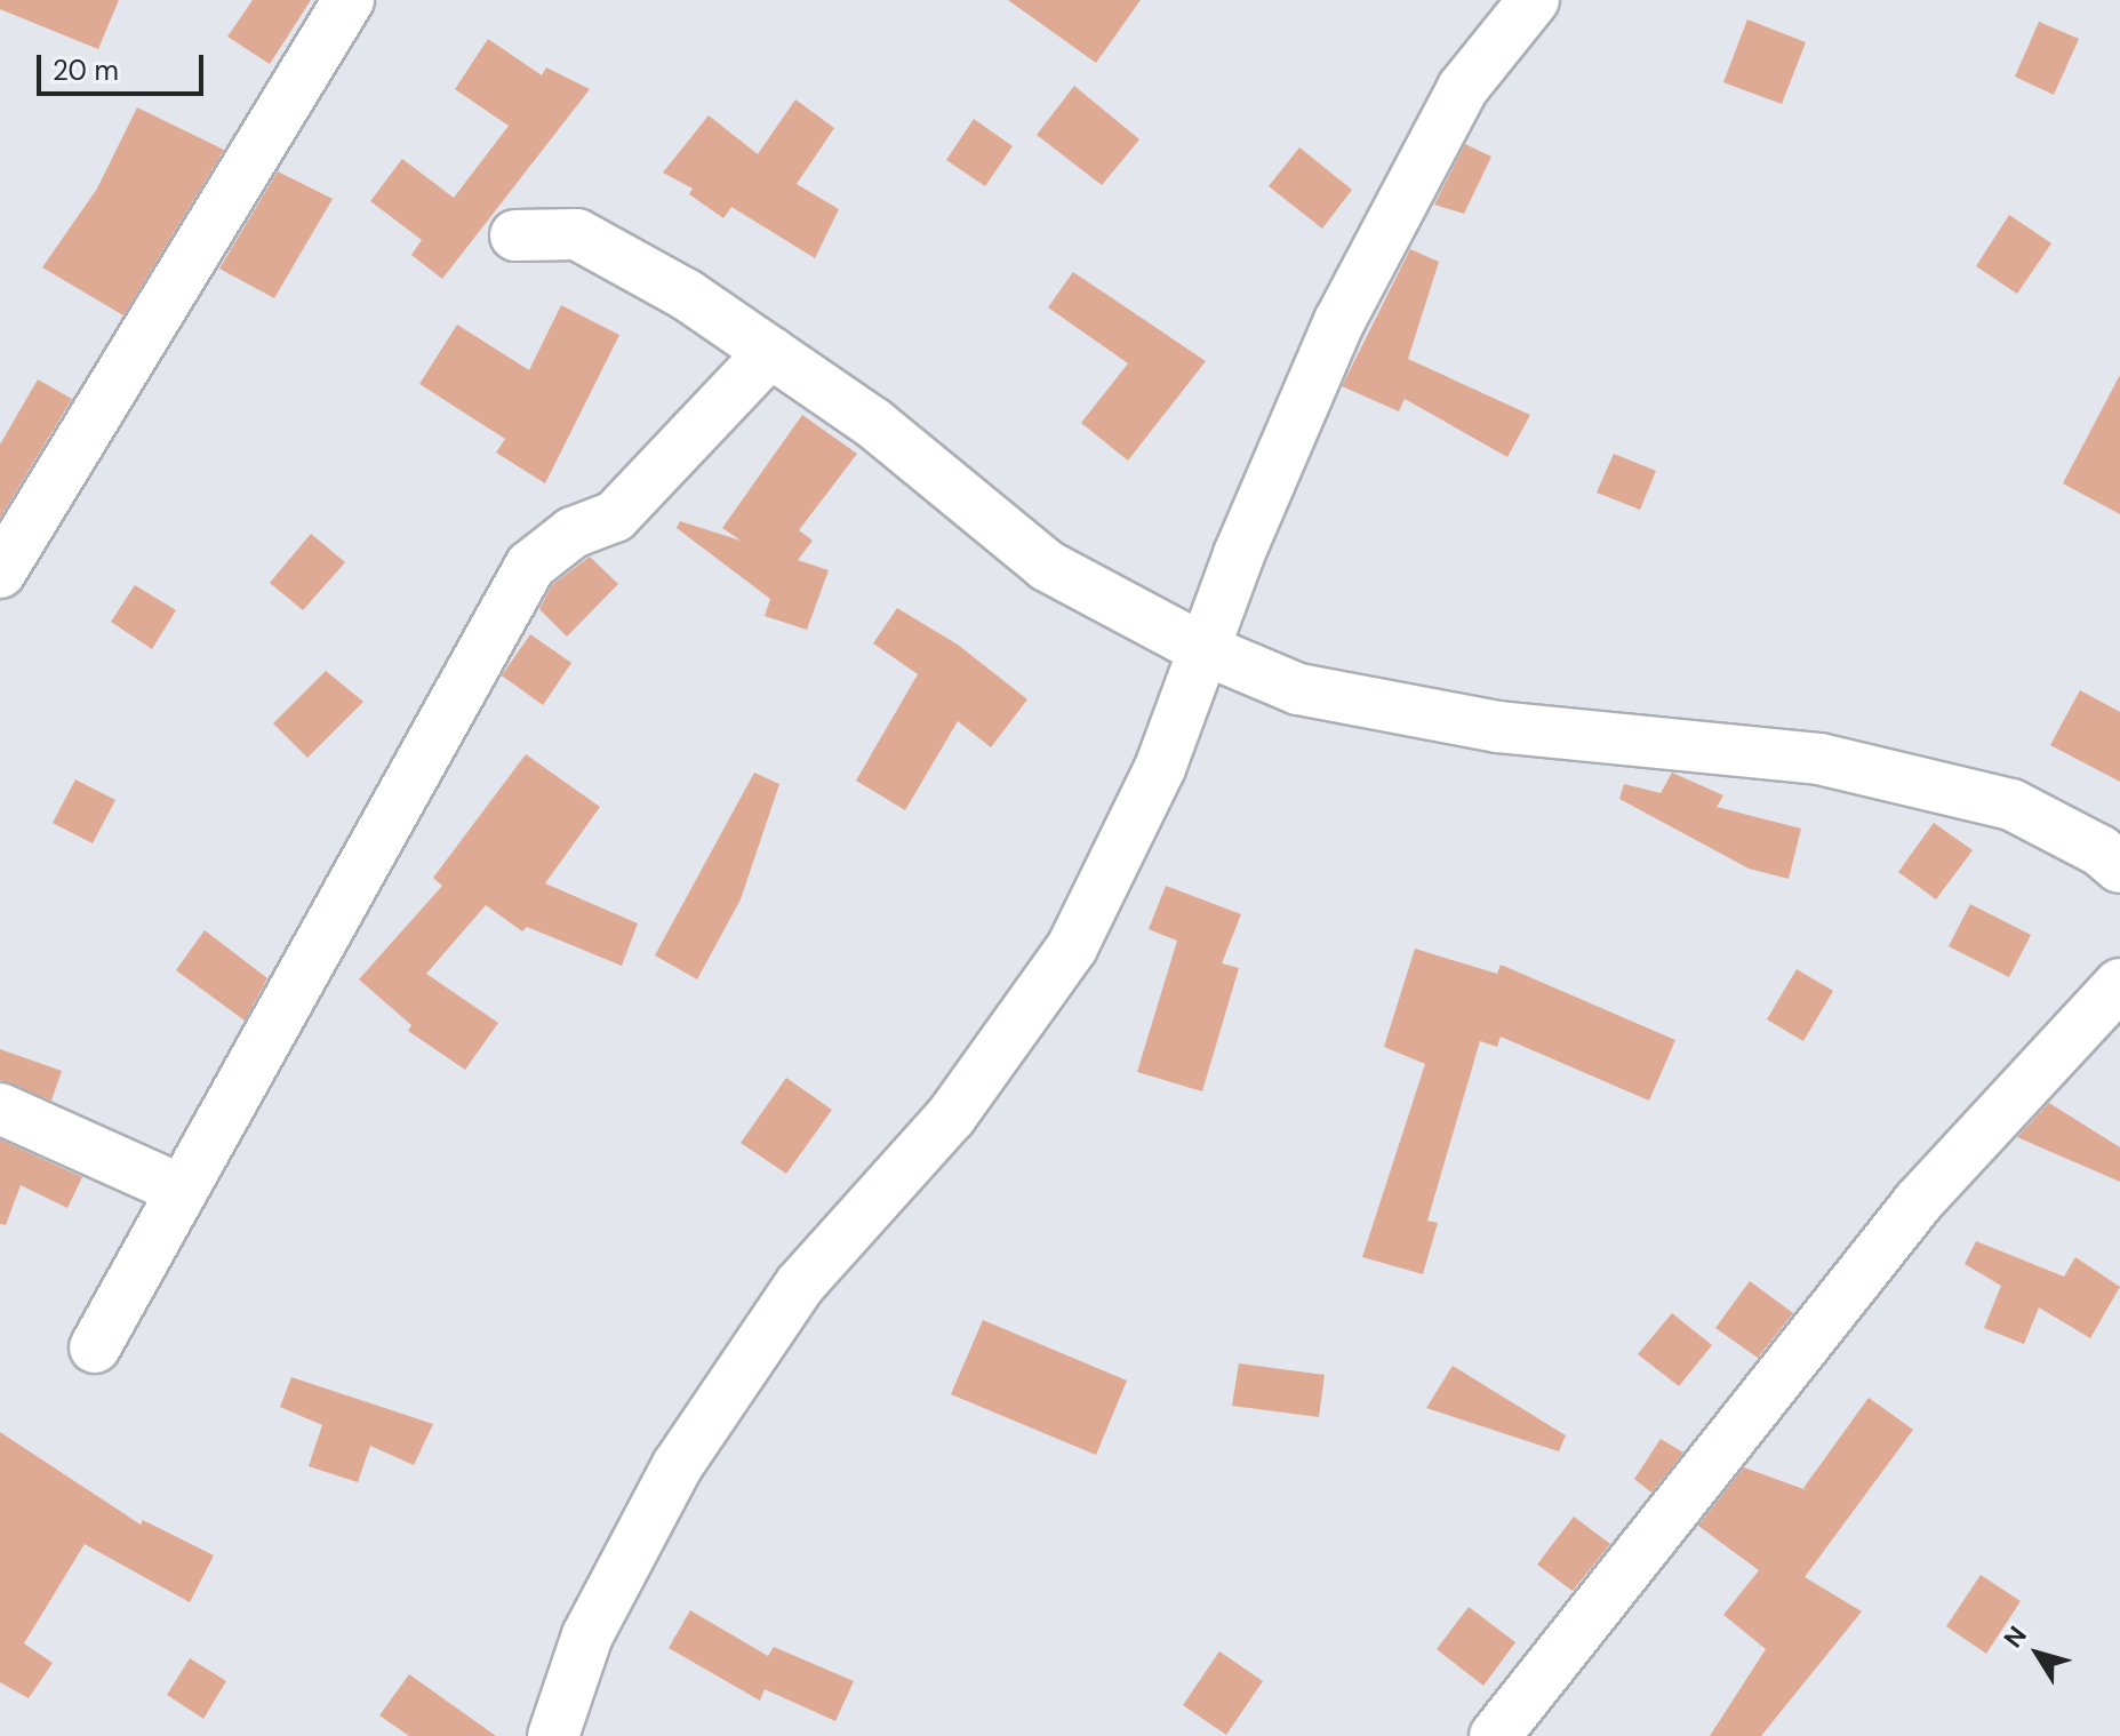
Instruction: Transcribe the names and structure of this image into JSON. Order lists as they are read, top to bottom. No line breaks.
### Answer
{"scale_bar":"20 m","north":"top left"}
